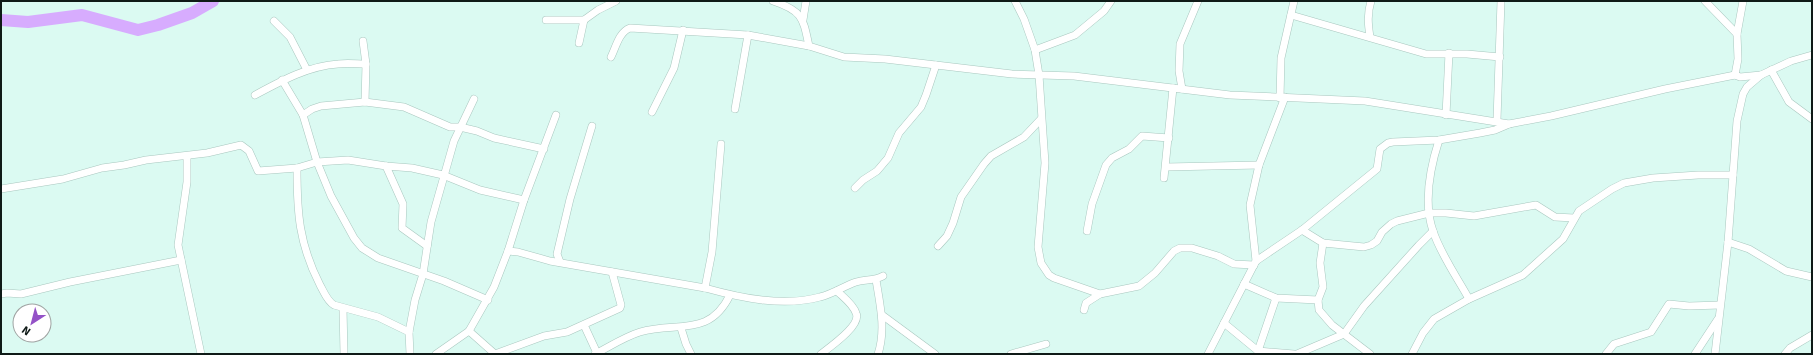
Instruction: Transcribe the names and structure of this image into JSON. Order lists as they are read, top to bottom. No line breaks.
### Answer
{"north":"bottom left"}
